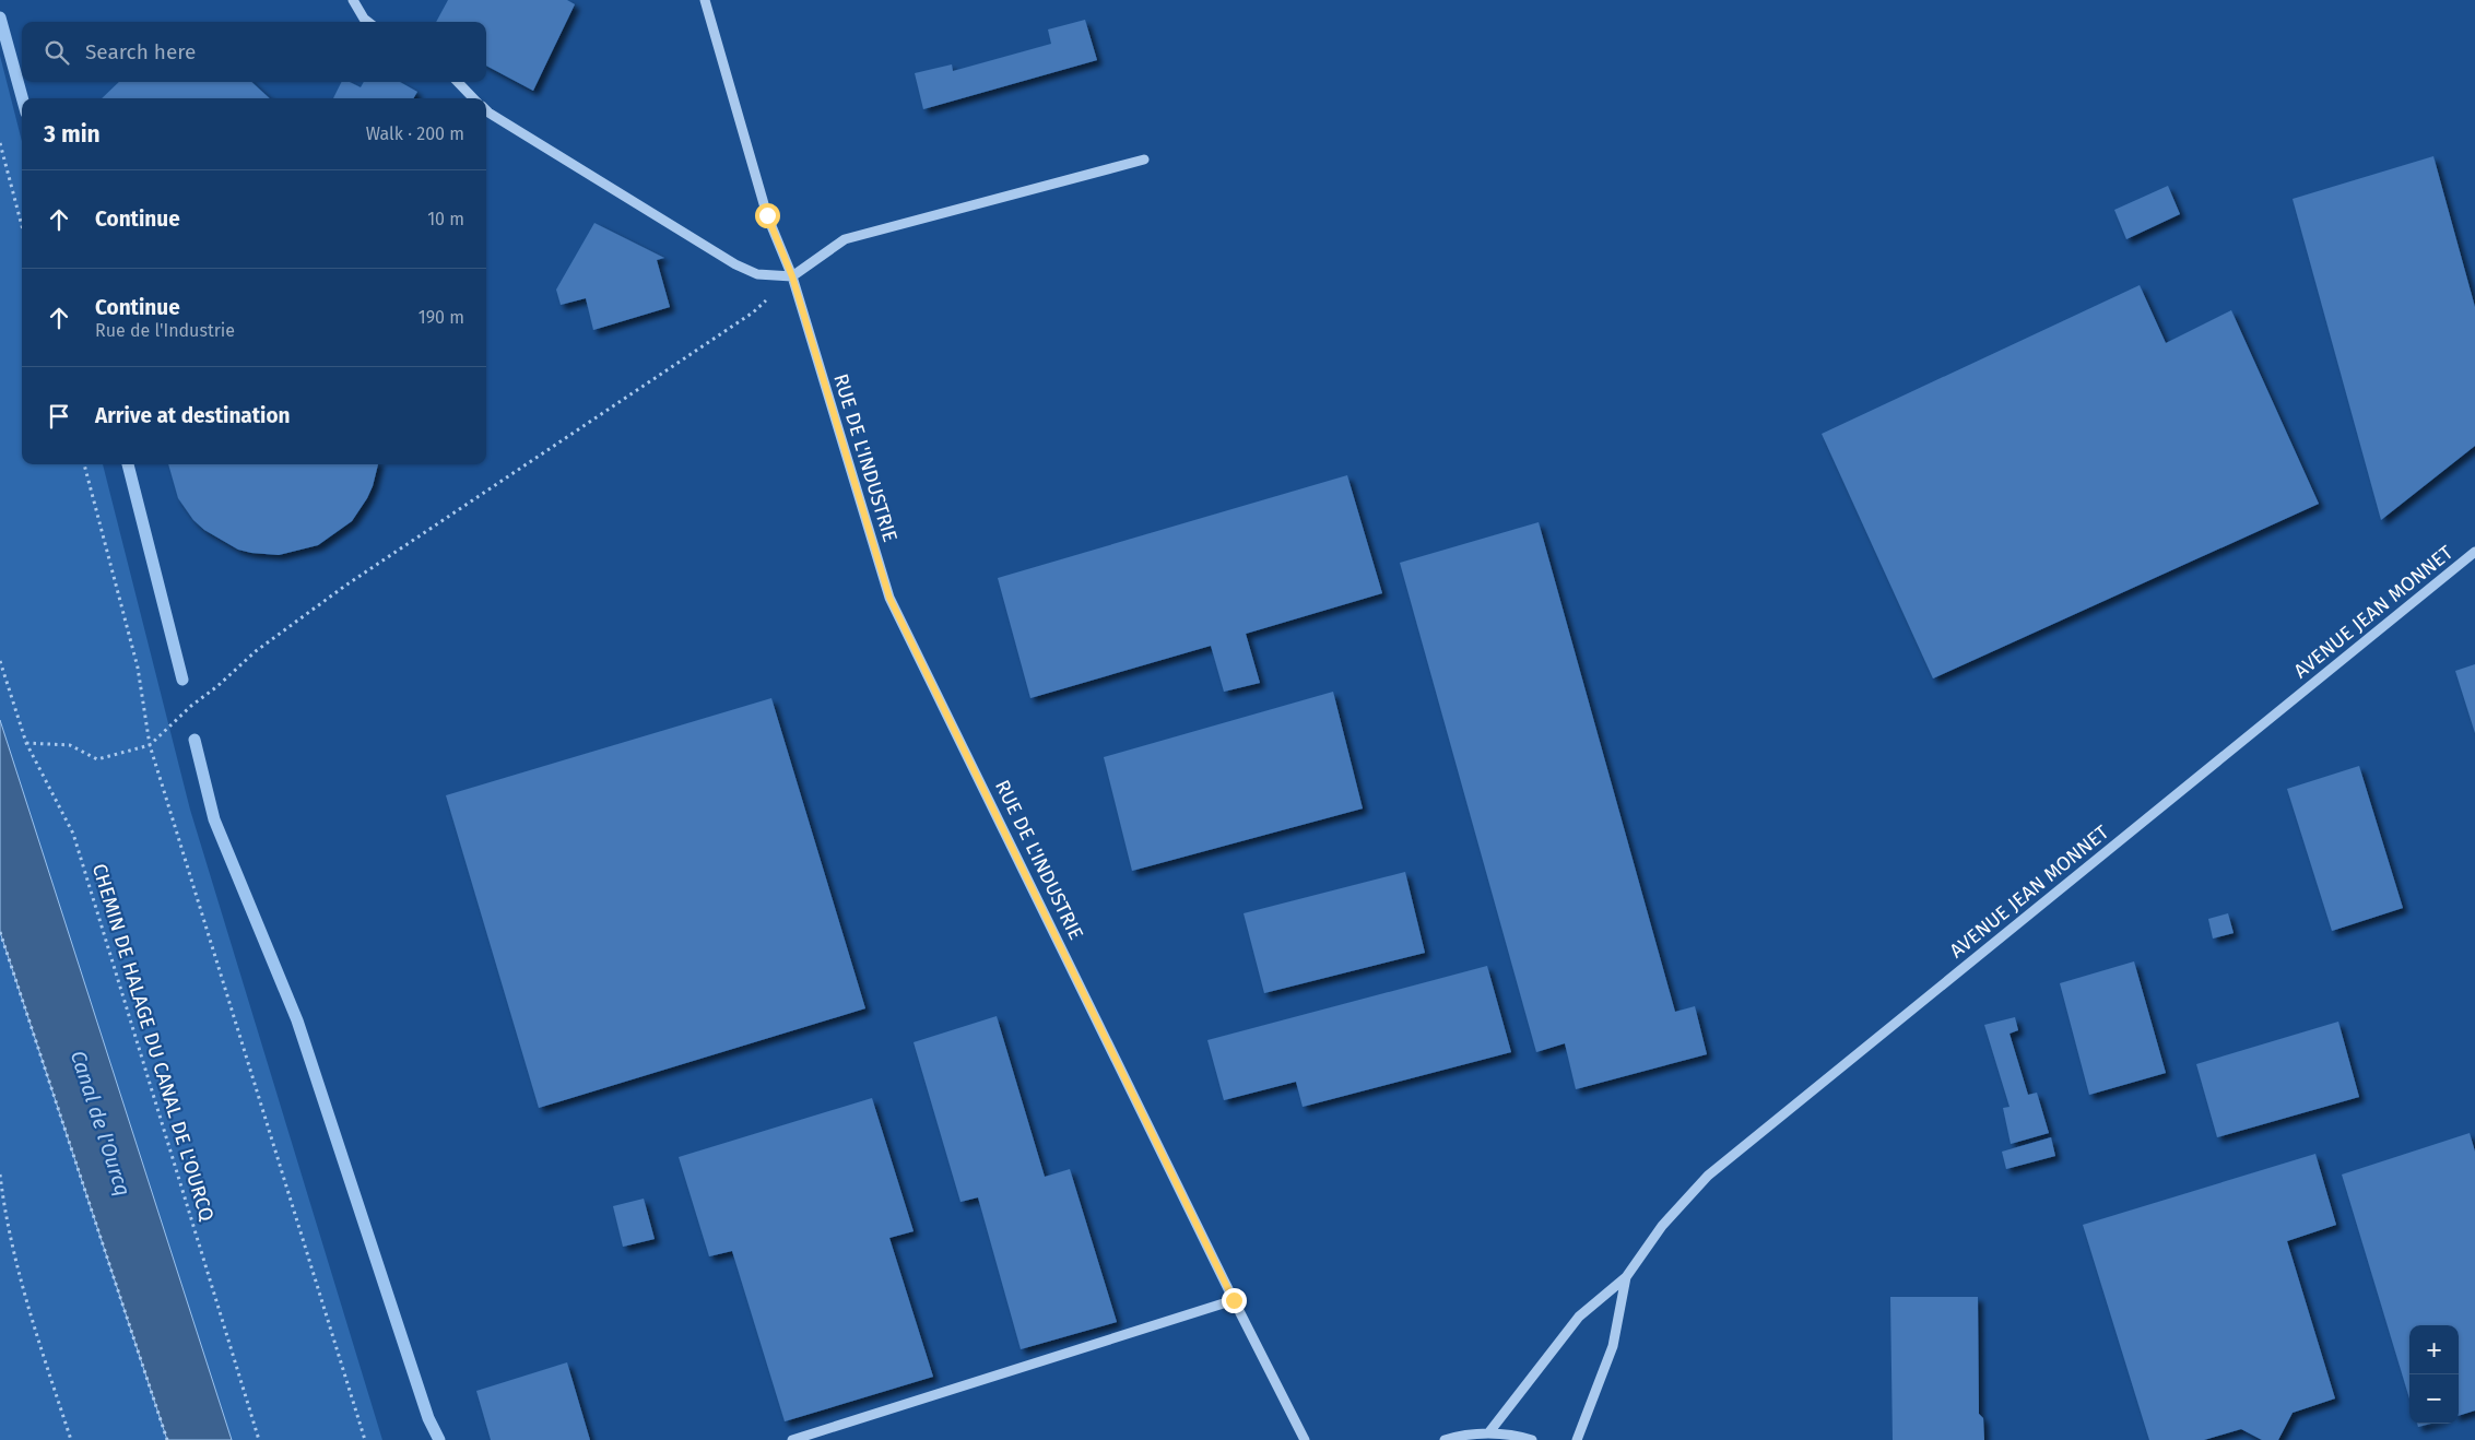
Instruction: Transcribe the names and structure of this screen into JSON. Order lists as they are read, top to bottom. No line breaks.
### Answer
{"streets":{"street":["RUE DE L'INDUSTRIE","AVENUE JEAN MONNET"],"path":["CHEMIN DE HALAGE DU CANAL DE L'OURCQ"]},"water":["Canal de l'Ourcq"],"page":{"search":"Search here","heading":["3 min","Walk · 200 m"],"list":[["Continue","10 m"],["Continue","Rue de l'Industrie","190 m"],"Arrive at destination"],"map_buttons":["+","−"]}}
